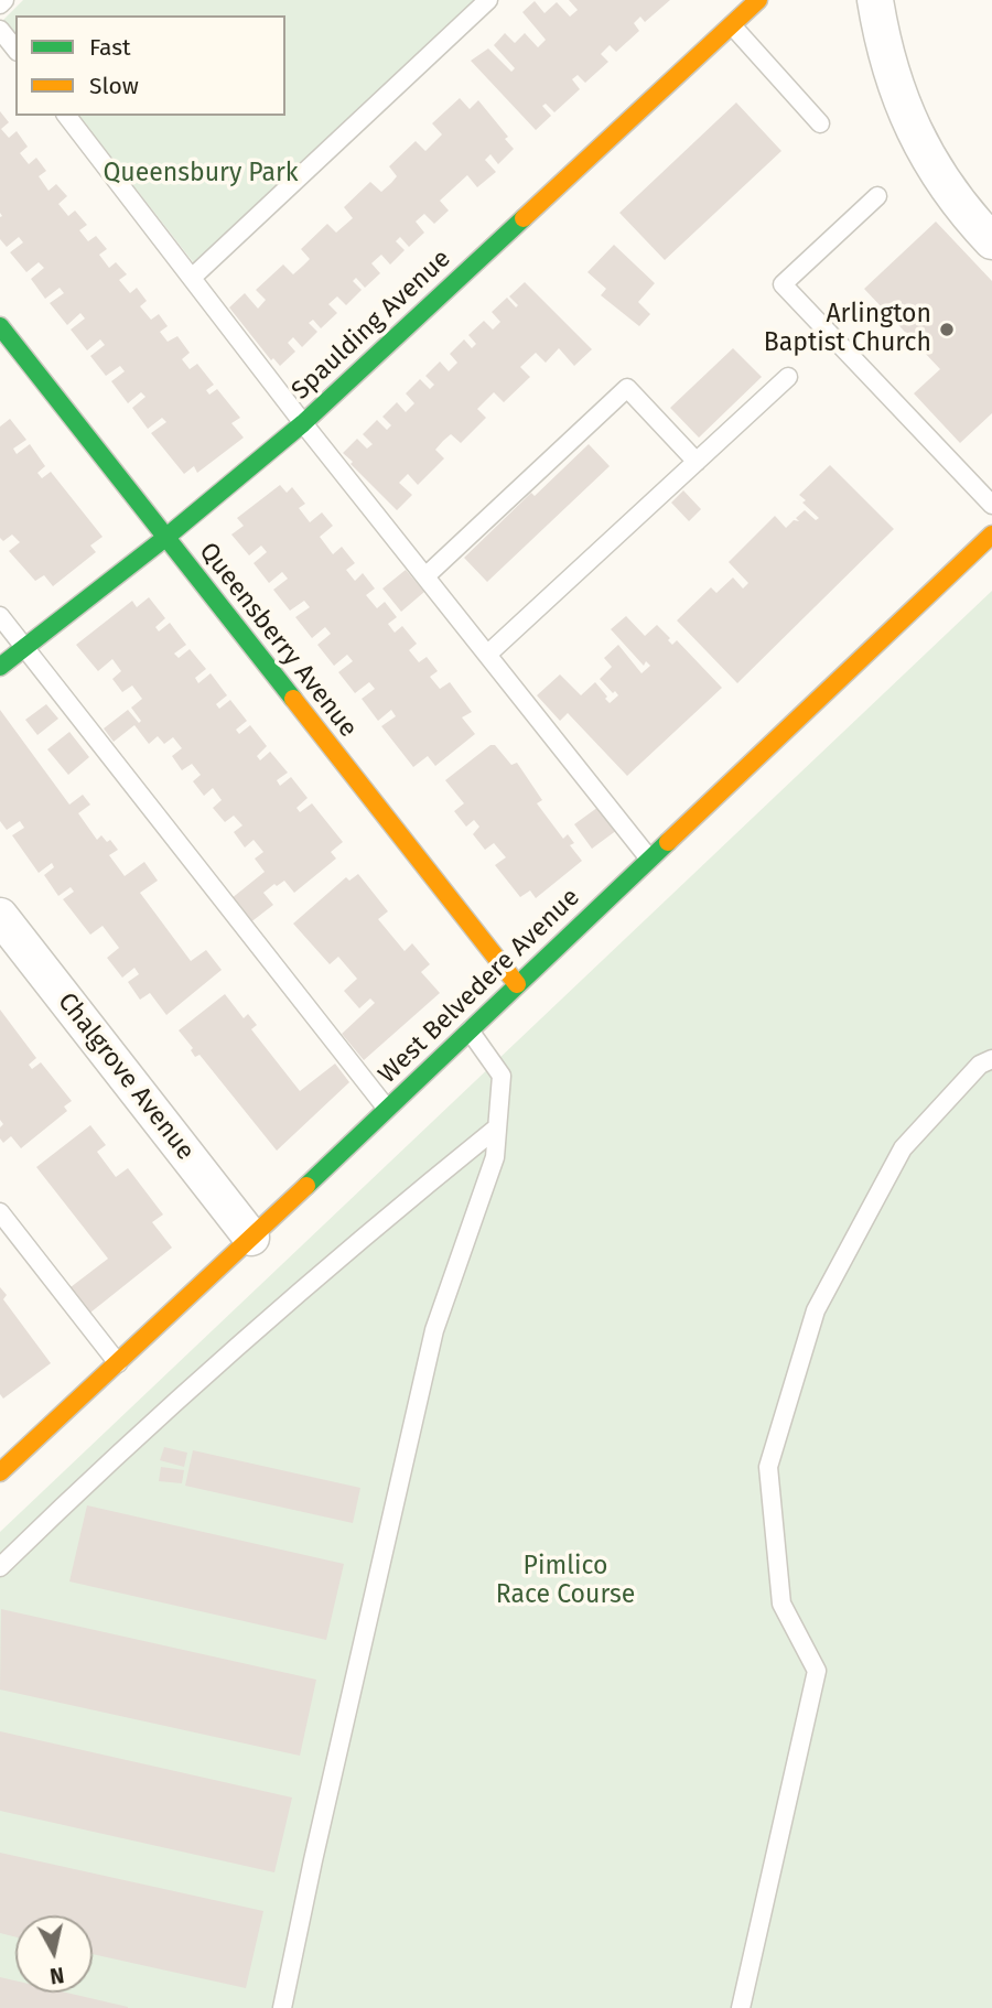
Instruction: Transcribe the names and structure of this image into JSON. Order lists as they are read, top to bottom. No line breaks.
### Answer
{"streets":{"street":["Spaulding Avenue","Queensberry Avenue","West Belvedere Avenue","Chalgrove Avenue"]},"crossings":[["Spaulding Avenue","Queensberry Avenue"],["Queensberry Avenue","West Belvedere Avenue"],["West Belvedere Avenue","Chalgrove Avenue"]],"parks":["Queensbury Park","Pimlico Race Course"],"places":["Arlington Baptist Church"],"legend":["Fast","Slow"],"north":"bottom"}
